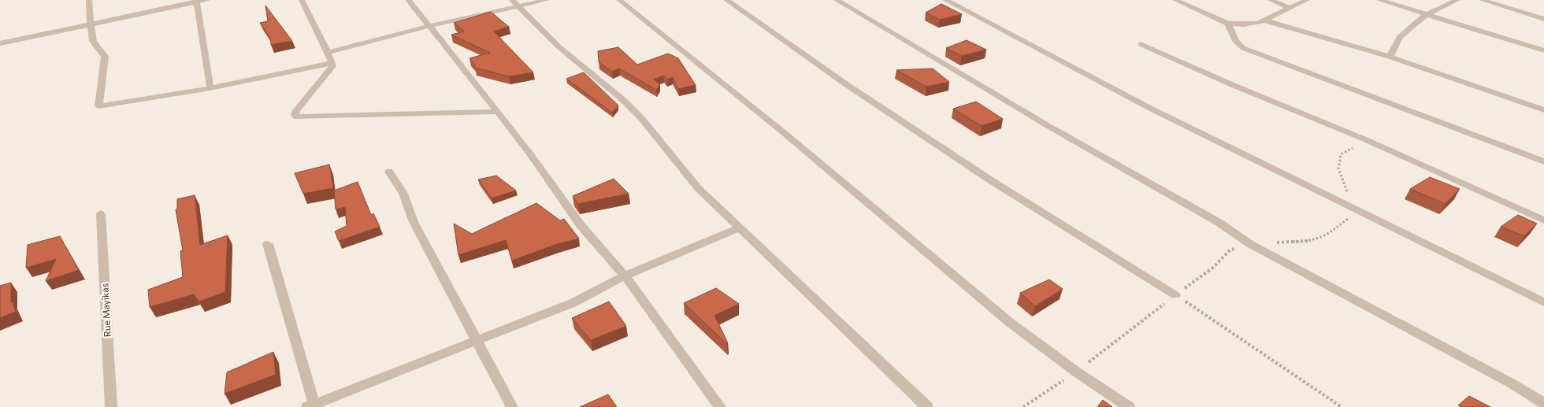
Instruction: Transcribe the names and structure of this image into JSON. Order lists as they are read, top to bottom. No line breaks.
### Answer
{"streets":{"street":["Rue Mayikas"]}}
